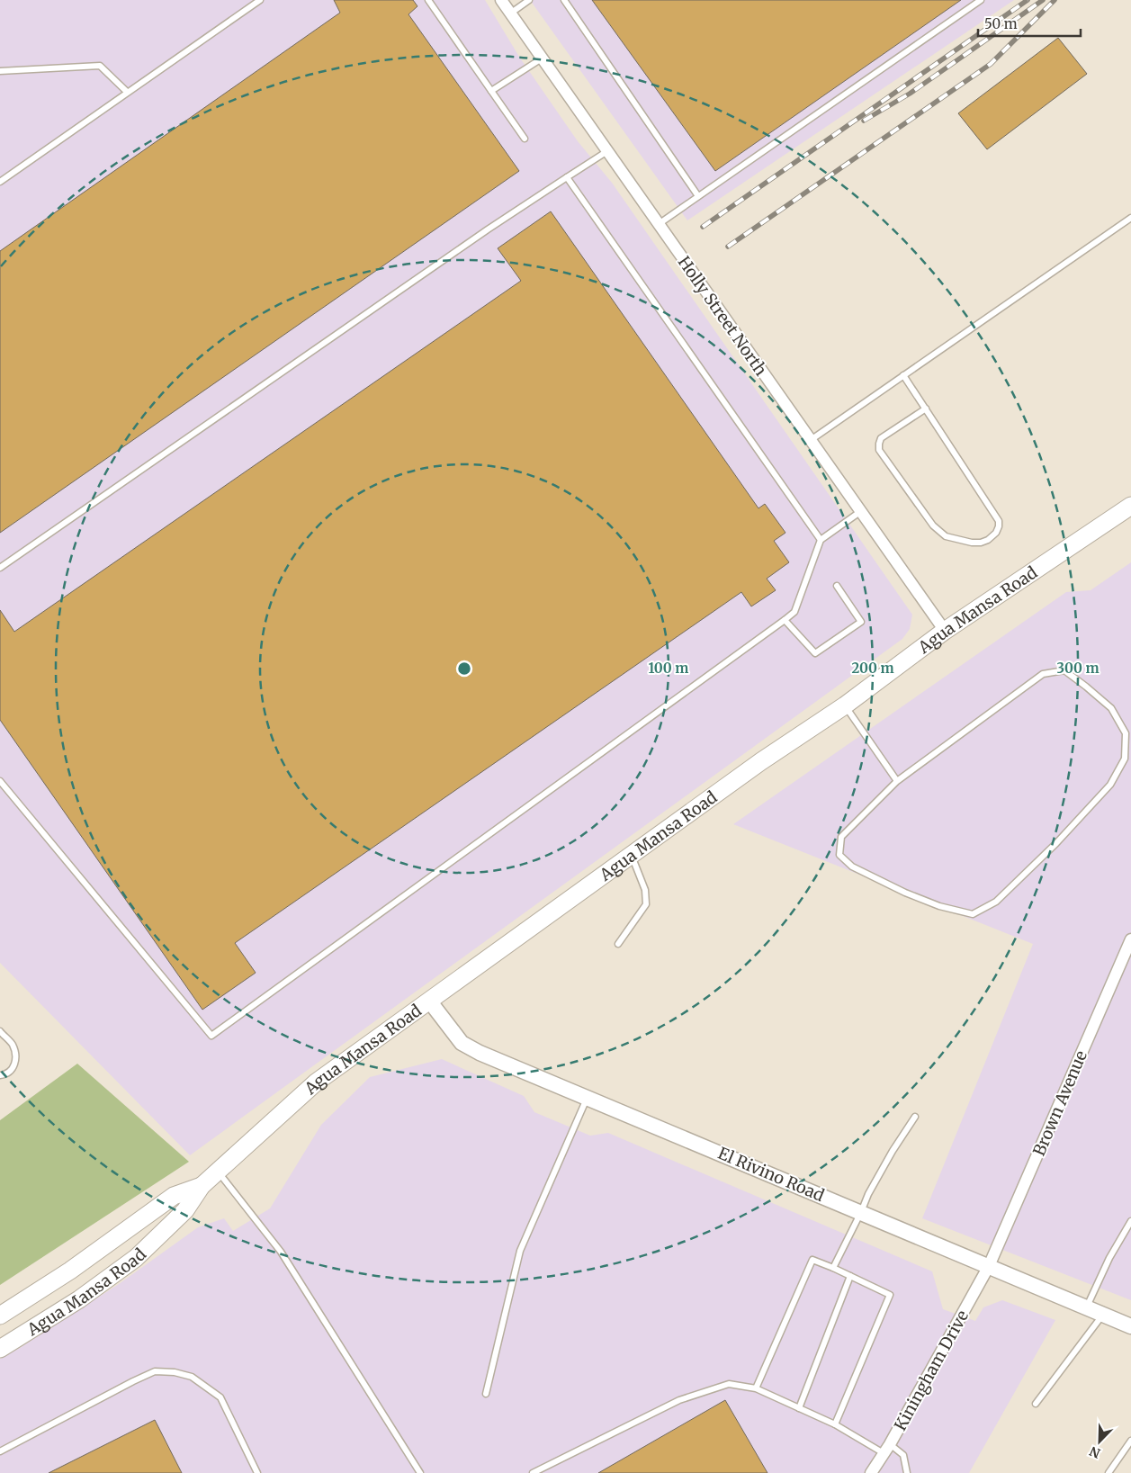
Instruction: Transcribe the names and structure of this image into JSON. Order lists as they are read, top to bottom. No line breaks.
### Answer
{"streets":{"main road":["Agua Mansa Road"],"street":["Holly Street North","Brown Avenue","El Rivino Road","Kiningham Drive"]},"crossings":[["Holly Street North","Agua Mansa Road"],["Agua Mansa Road","El Rivino Road"],["Brown Avenue","El Rivino Road"],["Brown Avenue","Kiningham Drive"],["El Rivino Road","Kiningham Drive"]],"scale_bar":"50 m","north":"bottom left","rings":["100 m","200 m","300 m"]}
